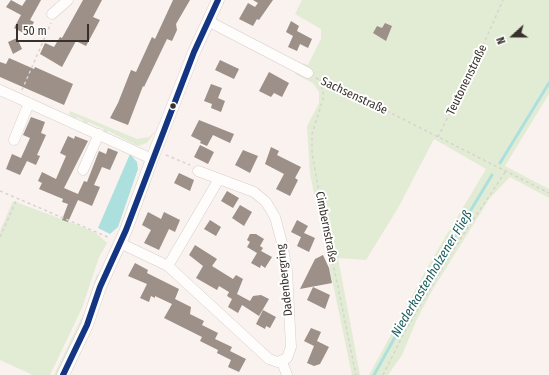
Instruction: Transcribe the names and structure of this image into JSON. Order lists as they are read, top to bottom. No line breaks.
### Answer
{"streets":{"street":["Sachsenstraße","Dadenbergring"],"path":["Teutonenstraße","Cimbernstraße"]},"crossings":[["Teutonenstraße","Sachsenstraße"],["Sachsenstraße","Cimbernstraße"]],"water":["Niederkastenholzener Fließ"],"scale_bar":"50 m","north":"left"}
